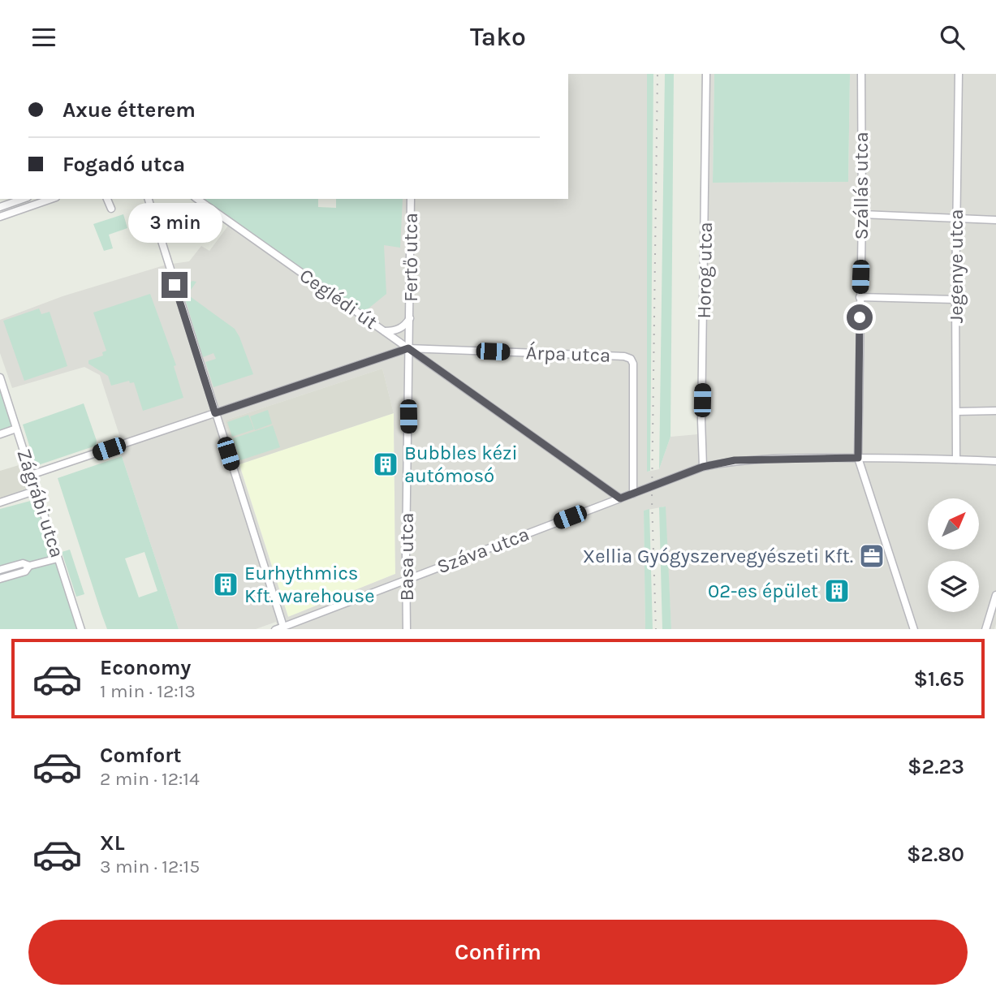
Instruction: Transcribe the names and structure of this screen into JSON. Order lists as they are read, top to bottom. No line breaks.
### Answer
{"streets":{"street":["Szállás utca","Fertő utca","Jegenye utca","Horog utca","Ceglédi út","Árpa utca","Zágrábi utca","Száva utca","Basa utca"]},"crossings":[["Szállás utca","Száva utca"],["Fertő utca","Ceglédi út"],["Fertő utca","Árpa utca"],["Fertő utca","Basa utca"],["Jegenye utca","Száva utca"],["Horog utca","Száva utca"],["Ceglédi út","Árpa utca"],["Ceglédi út","Száva utca"],["Ceglédi út","Basa utca"],["Árpa utca","Száva utca"],["Árpa utca","Basa utca"],["Száva utca","Basa utca"]],"places":{"building":["Bubbles kézi autómosó","Eurhythmics Kft. warehouse","02-es épület"],"office":["Xellia Gyógyszervegyészeti Kft."]},"north":"top right","page":{"header":"Tako","banner":["Axue étterem","Fogadó utca"],"bubble":"3 min","list":[{"name":"Economy","note":"1 min · 12:13","value":"$1.65"},{"name":"Comfort","note":"2 min · 12:14","value":"$2.23"},{"name":"XL","note":"3 min · 12:15","value":"$2.80"}],"buttons":"Confirm"}}
